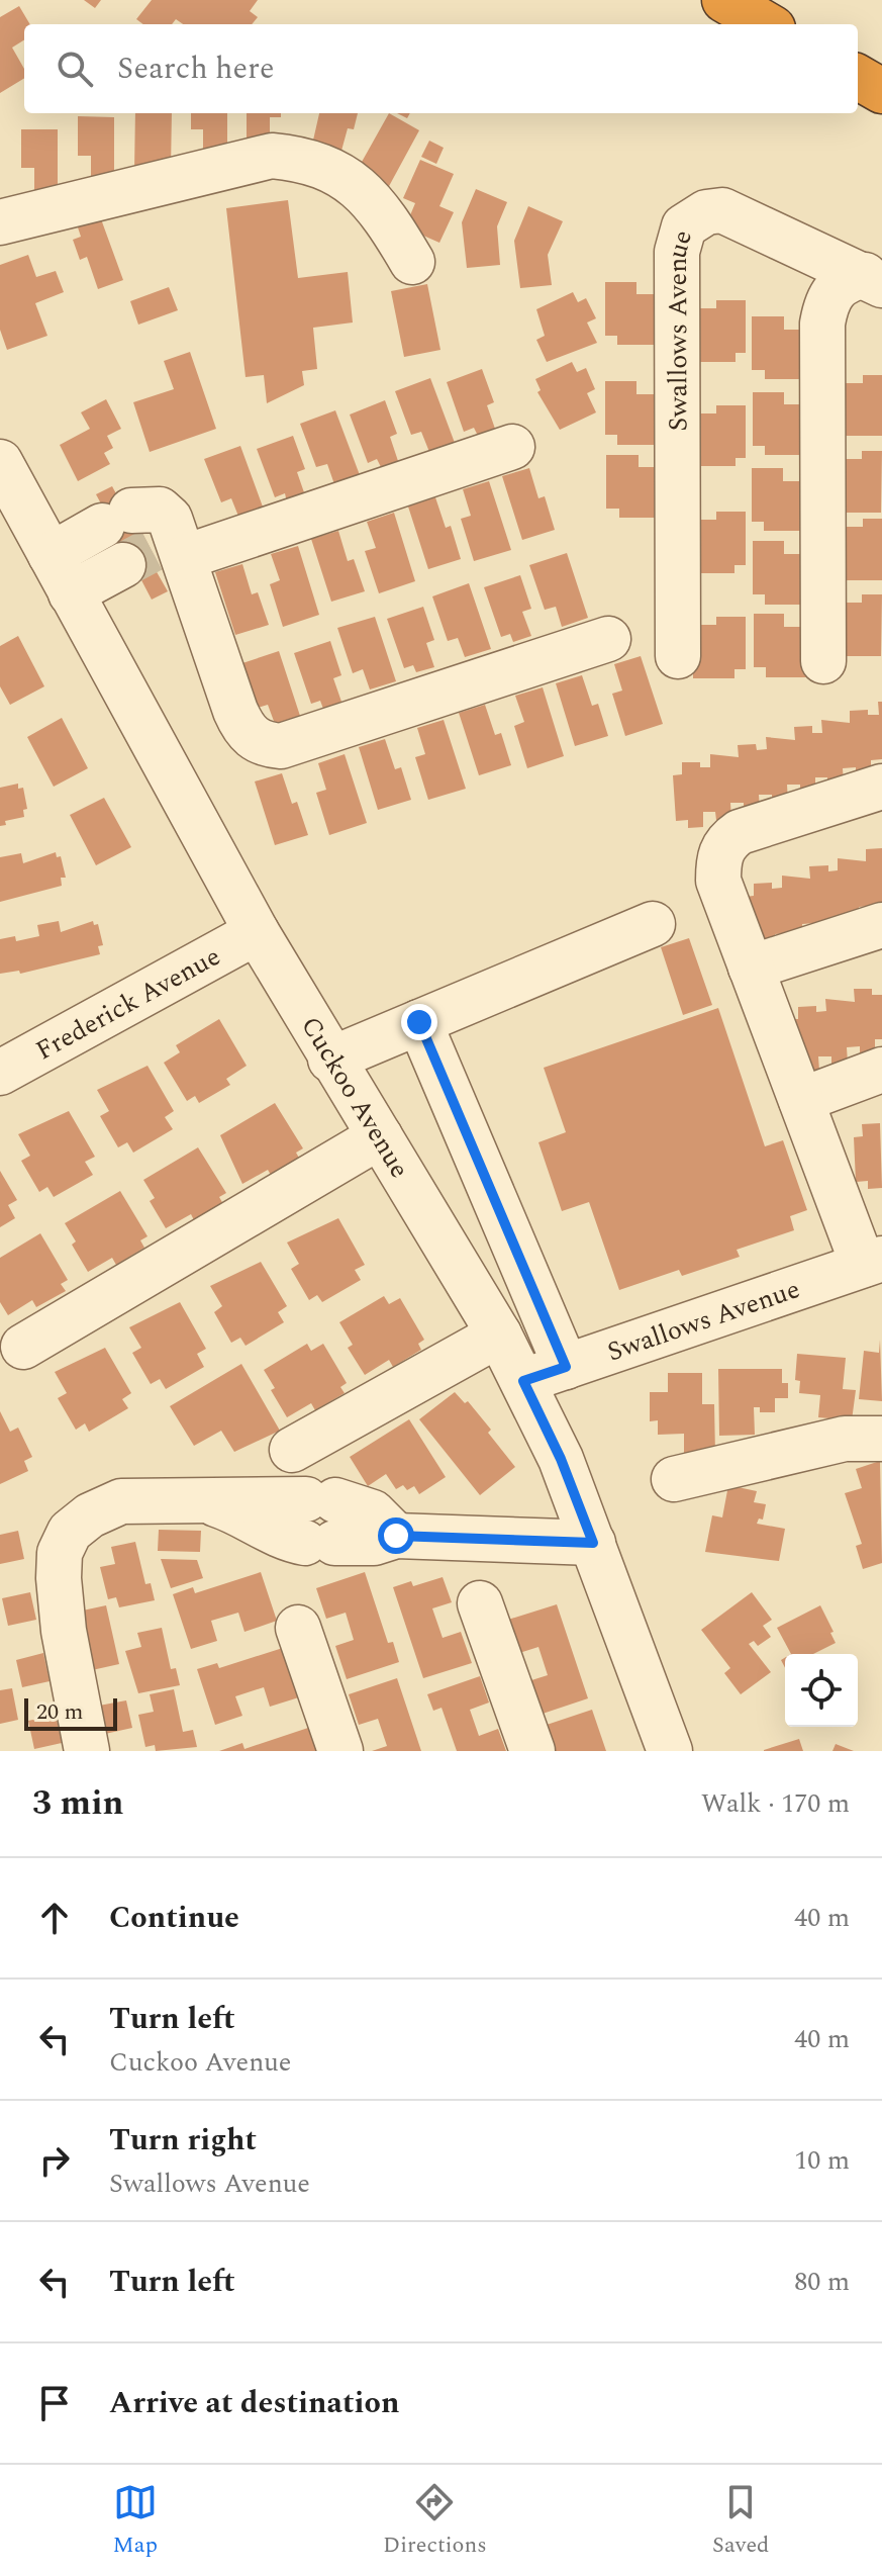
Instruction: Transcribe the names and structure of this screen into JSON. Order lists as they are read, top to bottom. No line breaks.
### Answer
{"streets":{"street":["Swallows Avenue","Frederick Avenue","Cuckoo Avenue"]},"crossings":[["Swallows Avenue","Cuckoo Avenue"],["Frederick Avenue","Cuckoo Avenue"]],"scale_bar":"20 m","page":{"search":"Search here","scale":"20 m","heading":["3 min","Walk · 170 m"],"list":[["Continue","40 m"],["Turn left","Cuckoo Avenue","40 m"],["Turn right","Swallows Avenue","10 m"],["Turn left","80 m"],"Arrive at destination"],"nav":["Map","Directions","Saved"]}}
